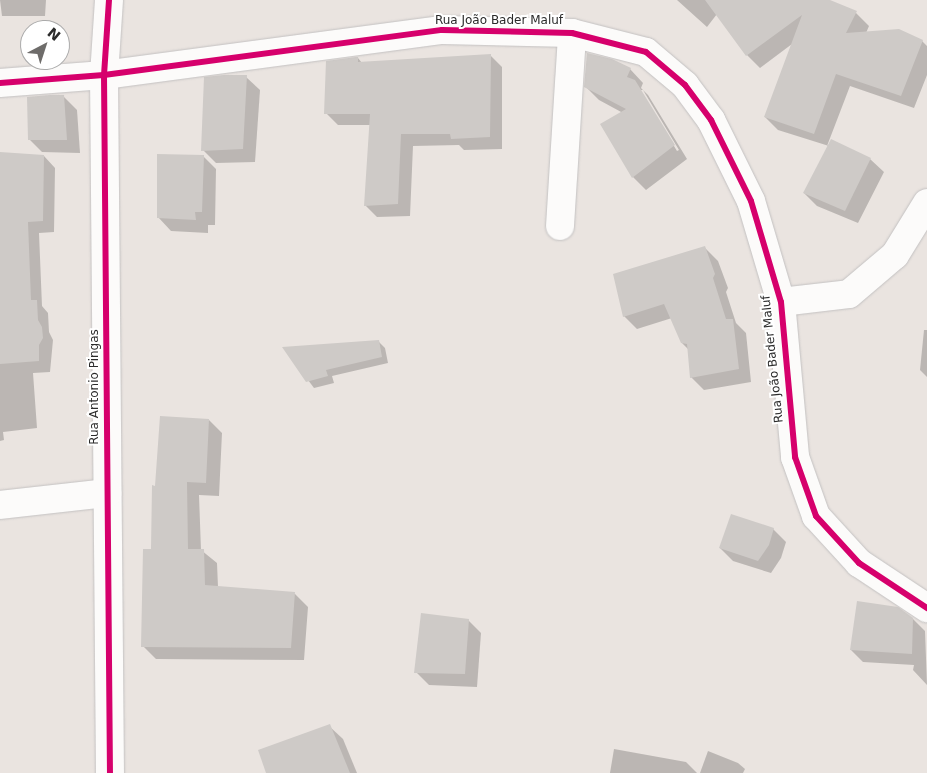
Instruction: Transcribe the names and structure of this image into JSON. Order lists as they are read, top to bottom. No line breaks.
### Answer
{"streets":{"street":["Rua João Bader Maluf","Rua Antonio Pingas"]},"crossings":[["Rua João Bader Maluf","Rua Antonio Pingas"]],"north":"top right"}
